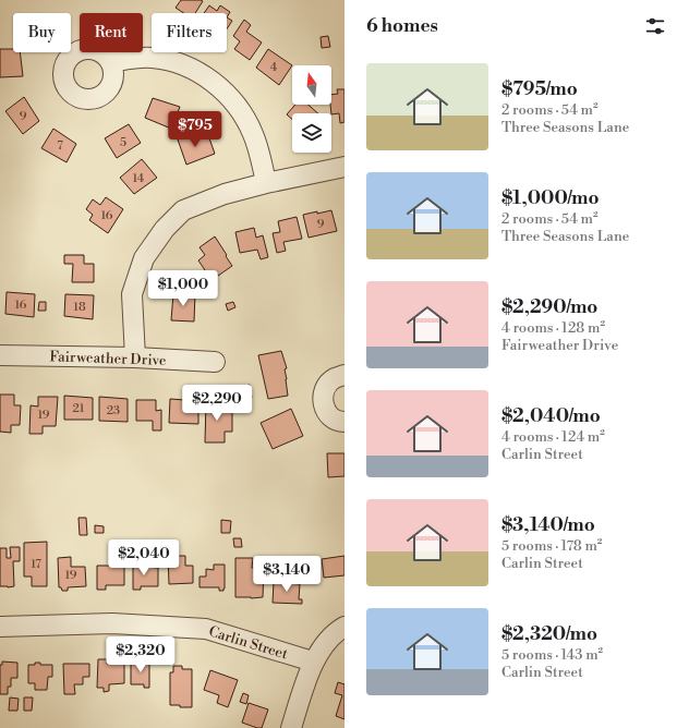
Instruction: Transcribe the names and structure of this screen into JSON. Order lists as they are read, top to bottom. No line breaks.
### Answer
{"streets":{"street":["Fairweather Drive","Carlin Street"]},"house_numbers":["4","9","5","7","14","16","9","16","18","21","23","19","17","19"],"north":"top","page":{"heading":"6 homes","chip":["Buy","Rent","Filters"],"list":[{"name":"$795/mo","note":"2 rooms · 54 m² · Three Seasons Lane"},{"name":"$1,000/mo","note":"2 rooms · 54 m² · Three Seasons Lane"},{"name":"$2,290/mo","note":"4 rooms · 128 m² · Fairweather Drive"},{"name":"$2,040/mo","note":"4 rooms · 124 m² · Carlin Street"},{"name":"$3,140/mo","note":"5 rooms · 178 m² · Carlin Street"},{"name":"$2,320/mo","note":"5 rooms · 143 m² · Carlin Street"}],"price":["$795","$1,000","$2,290","$2,040","$3,140","$2,320"]}}
